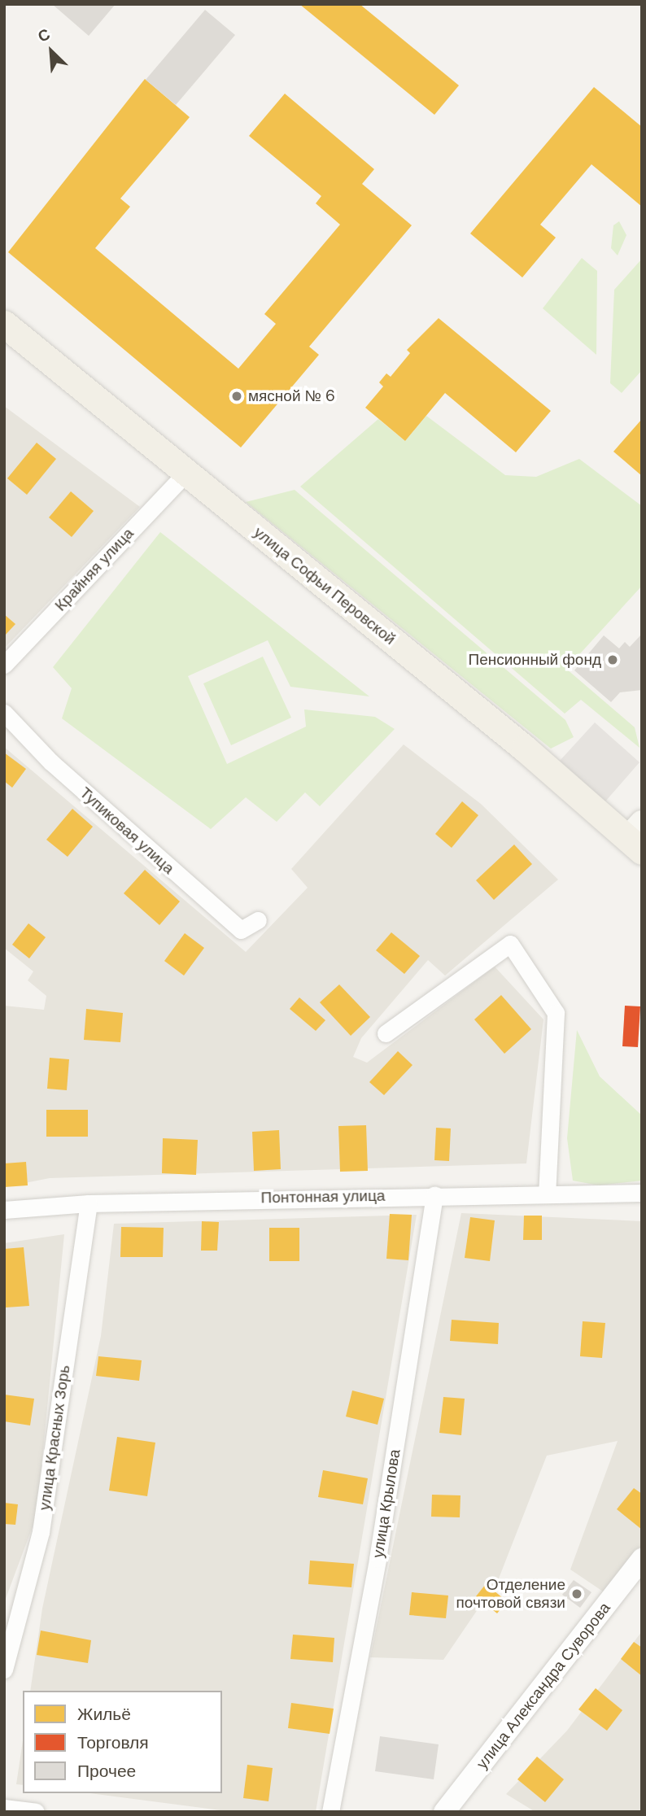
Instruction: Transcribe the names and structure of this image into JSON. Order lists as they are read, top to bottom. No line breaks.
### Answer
{"streets":{"main road":["улица Софьи Перовской"],"street":["Крайняя улица","Тупиковая улица","Понтонная улица","улица Красных Зорь","улица Крылова","улица Александра Суворова"]},"crossings":[["Крайняя улица","улица Софьи Перовской"],["Понтонная улица","улица Красных Зорь"],["Понтонная улица","улица Крылова"]],"places":["мясной № 6","Пенсионный фонд","Отделение почтовой связи"],"legend":["Жильё","Торговля","Прочее"],"north":"top left"}
